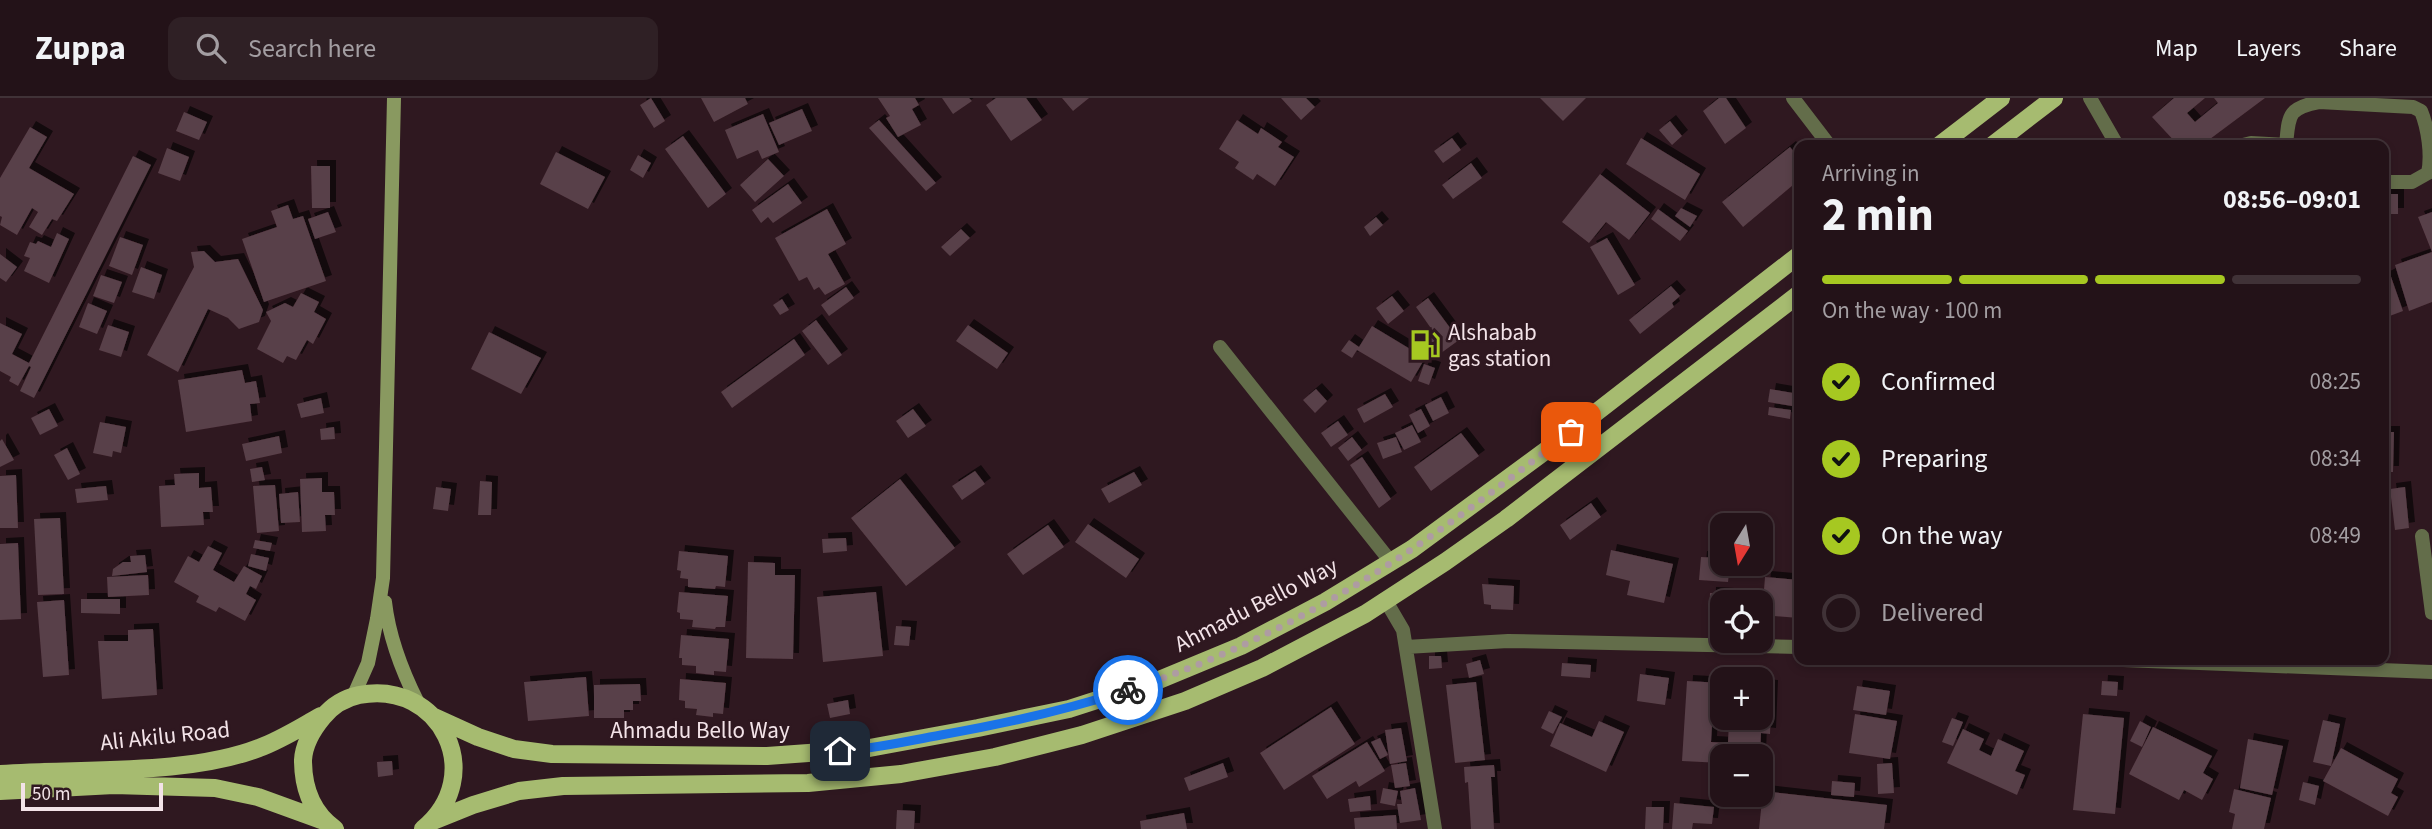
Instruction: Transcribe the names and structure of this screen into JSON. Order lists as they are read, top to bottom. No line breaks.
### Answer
{"streets":{"main road":["Ahmadu Bello Way","Ali Akilu Road"]},"places":{"fuel station":["Alshabab gas station"]},"scale_bar":"50 m","north":"bottom","page":{"header":"Zuppa","search":"Search here","nav":["Map","Layers","Share"],"heading":["2 min","Arriving in","08:56–09:01"],"bar":"On the way · 100 m","list":[["Confirmed","08:25"],["Preparing","08:34"],["On the way","08:49"],"Delivered"],"map_buttons":["+","−"],"scale":"50 m"}}
